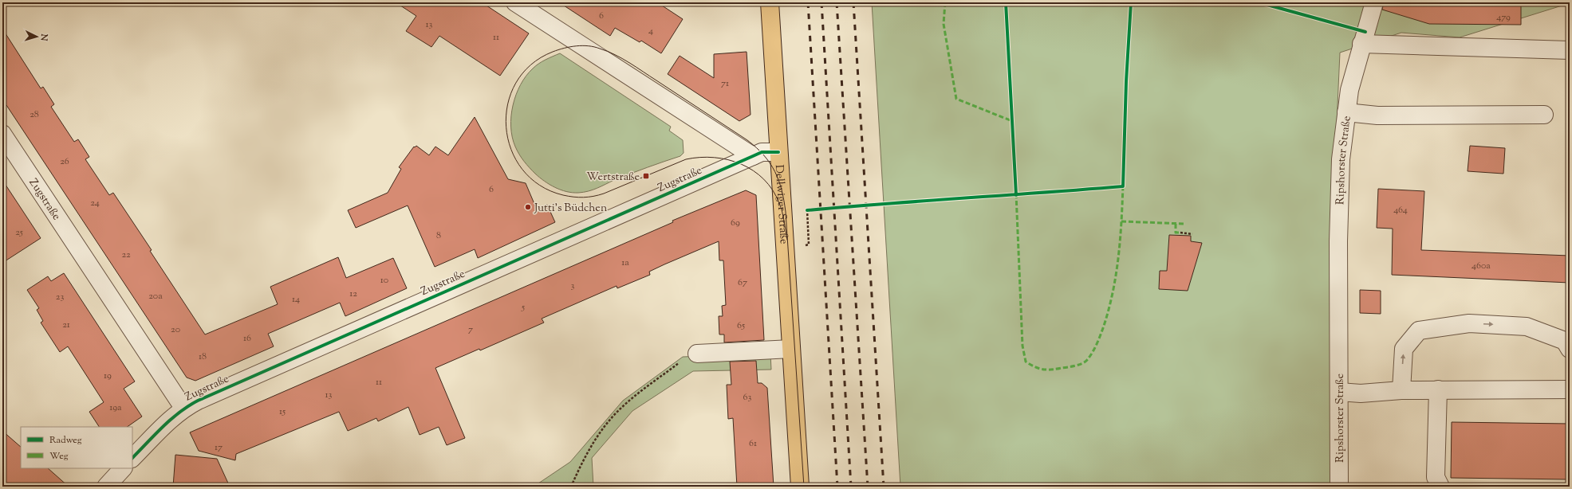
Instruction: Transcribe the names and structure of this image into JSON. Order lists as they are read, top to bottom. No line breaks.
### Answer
{"streets":{"main road":["Dellwiger Straße"],"street":["Ripshorster Straße","Zugstraße"]},"crossings":[["Zugstraße","Dellwiger Straße"]],"places":{"transit":["Wertstraße"],"other":["Jutti's Büdchen"]},"house_numbers":["6","479","13","4","11","71","28","26","6","24","464","69","25","8","22","1a","460a","10","67","3","12","20a","23","14","5","21","65","20","7","16","18","19","11","13","63","19a","15","61","17"],"legend":["Radweg","Weg"],"north":"right"}
